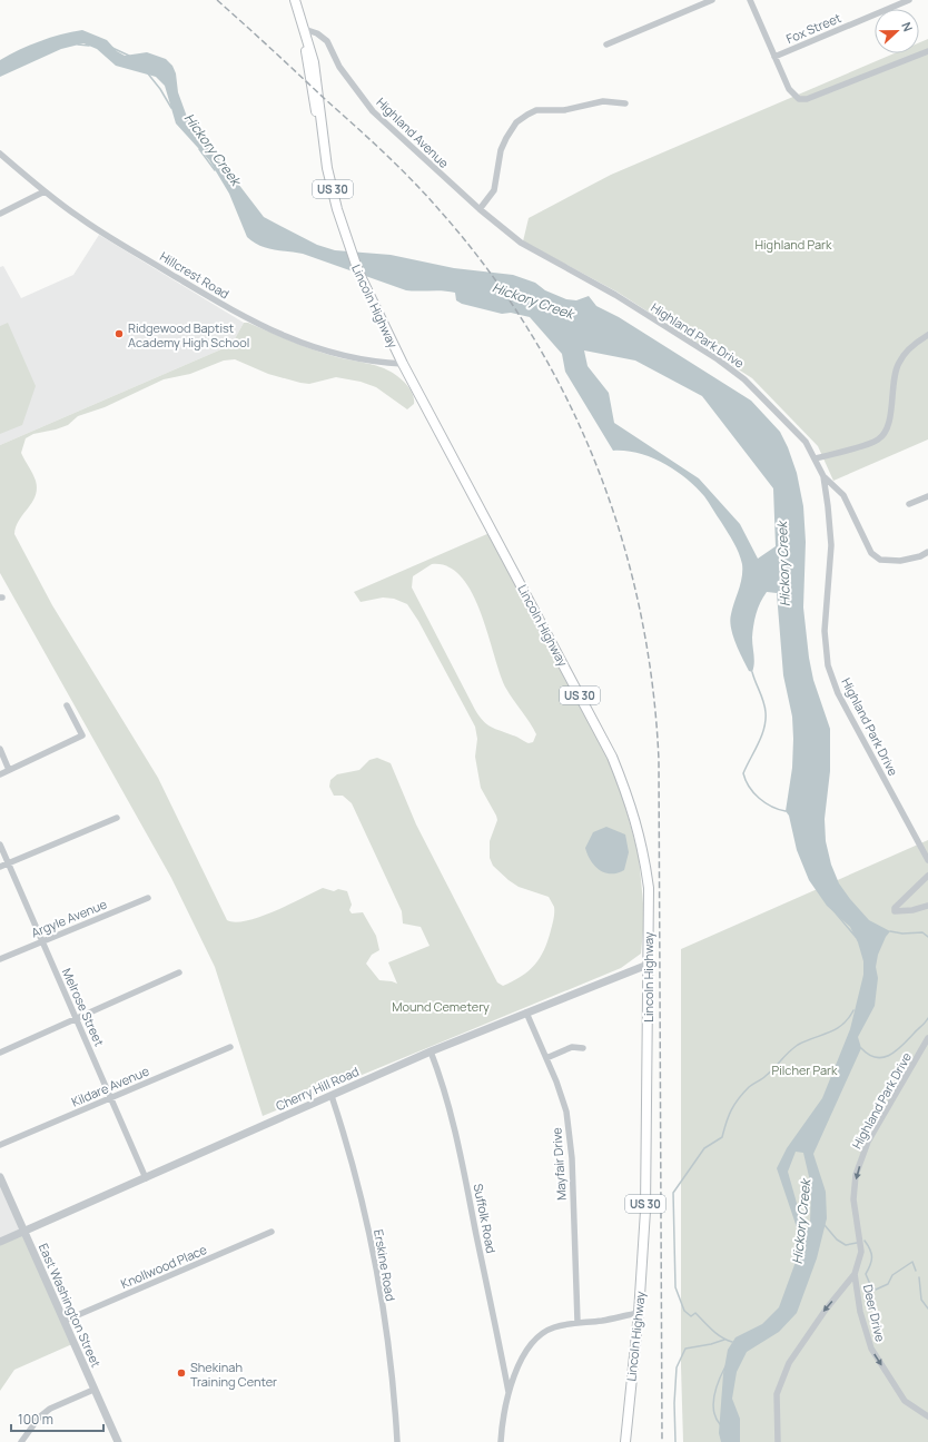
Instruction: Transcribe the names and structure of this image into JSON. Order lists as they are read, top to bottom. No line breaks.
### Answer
{"streets":{"main road":["US 30","Lincoln Highway"],"street":["Fox Street","Highland Avenue","Hillcrest Road","Highland Park Drive","Argyle Avenue","Melrose Street","Kildare Avenue","Cherry Hill Road","Mayfair Drive","Suffolk Road","Erskine Road","Knollwood Place","East Washington Street","Deer Drive"]},"crossings":[["Highland Avenue","US 30"],["Highland Avenue","Lincoln Highway"],["Highland Avenue","Highland Park Drive"],["US 30","Lincoln Highway"],["Hillcrest Road","Lincoln Highway"],["Lincoln Highway","Cherry Hill Road"],["Highland Park Drive","Deer Drive"],["Argyle Avenue","Melrose Street"],["Melrose Street","Kildare Avenue"],["Melrose Street","Cherry Hill Road"],["Cherry Hill Road","Mayfair Drive"],["Cherry Hill Road","Suffolk Road"],["Cherry Hill Road","Erskine Road"],["Cherry Hill Road","East Washington Street"],["Knollwood Place","East Washington Street"]],"one_way":["Deer Drive"],"water":["Hickory Creek"],"parks":["Highland Park","Mound Cemetery","Pilcher Park"],"places":["Ridgewood Baptist Academy High School","Shekinah Training Center"],"scale_bar":"100 m","north":"right"}
